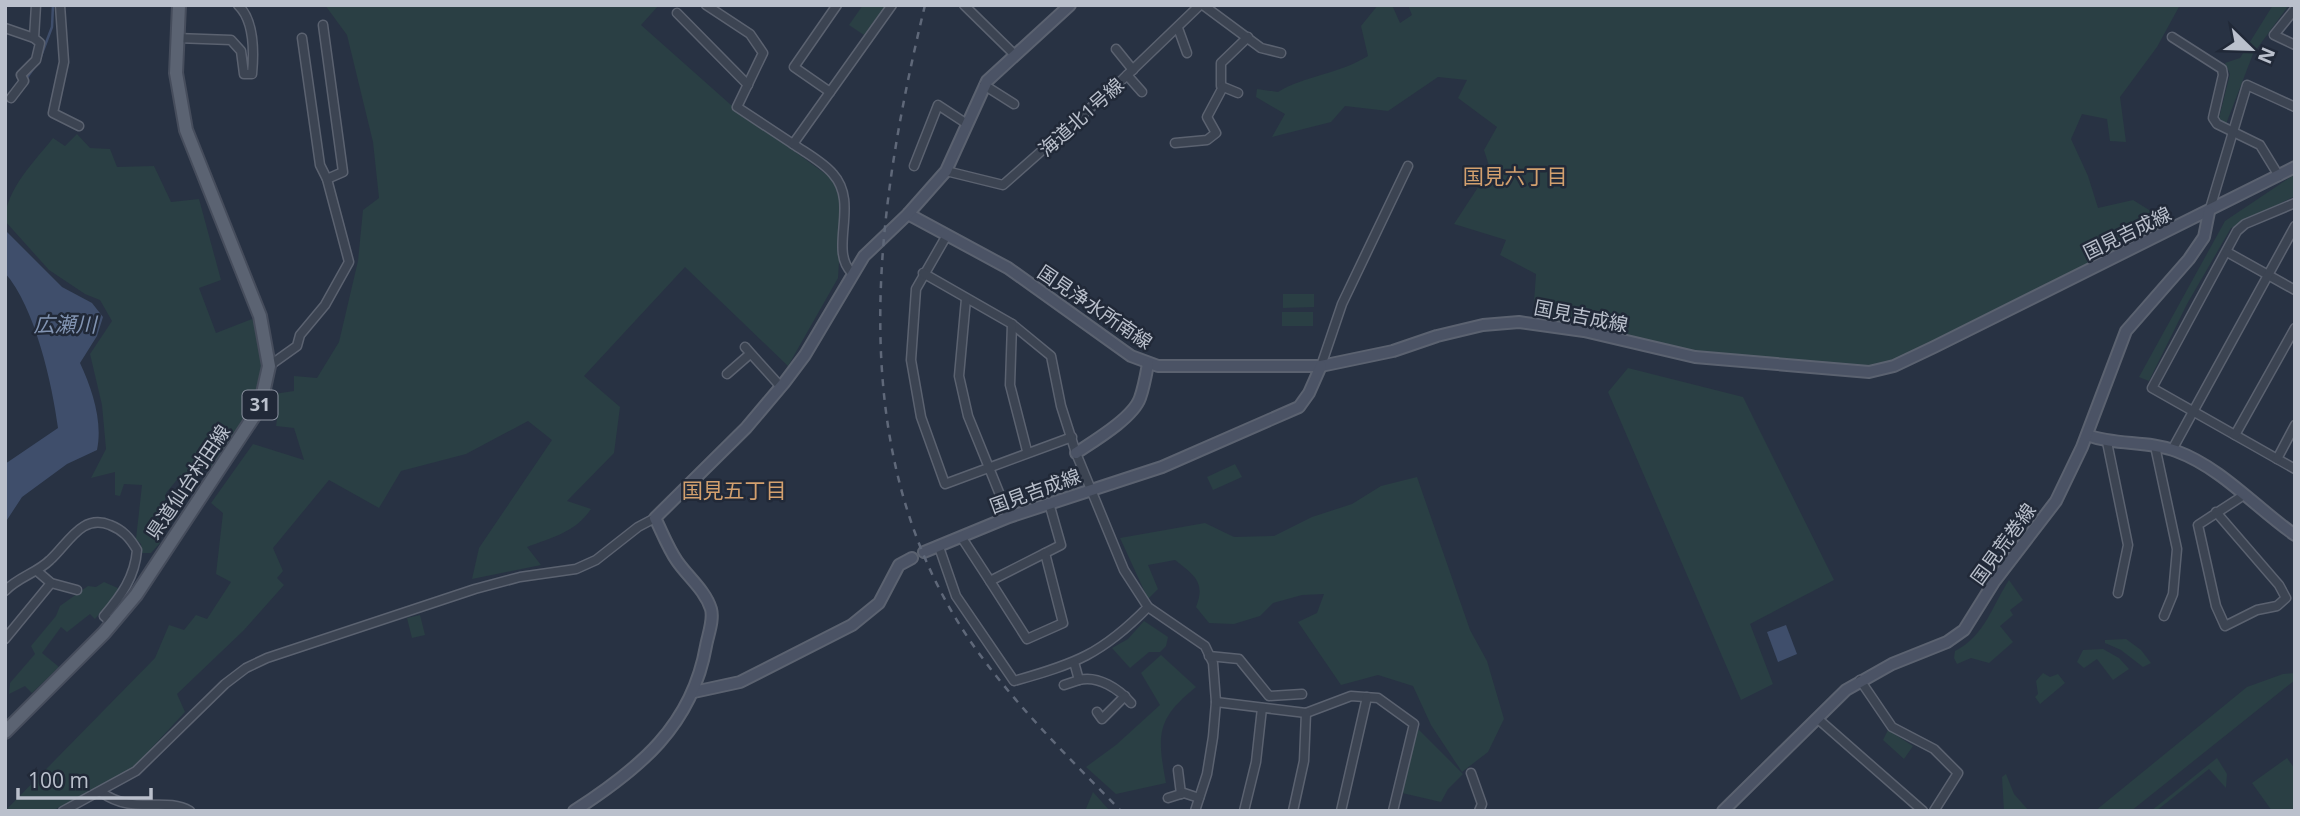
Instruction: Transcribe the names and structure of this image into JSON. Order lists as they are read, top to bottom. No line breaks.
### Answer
{"streets":{"main road":["31","県道仙台村田線"],"street":["海道北1号線","国見吉成線","国見浄水所南線","国見荒巻線"]},"crossings":[["国見吉成線","国見浄水所南線"],["国見吉成線","国見荒巻線"]],"districts":["国見六丁目","国見五丁目"],"water":["広瀬川"],"scale_bar":"100 m","north":"bottom right"}
